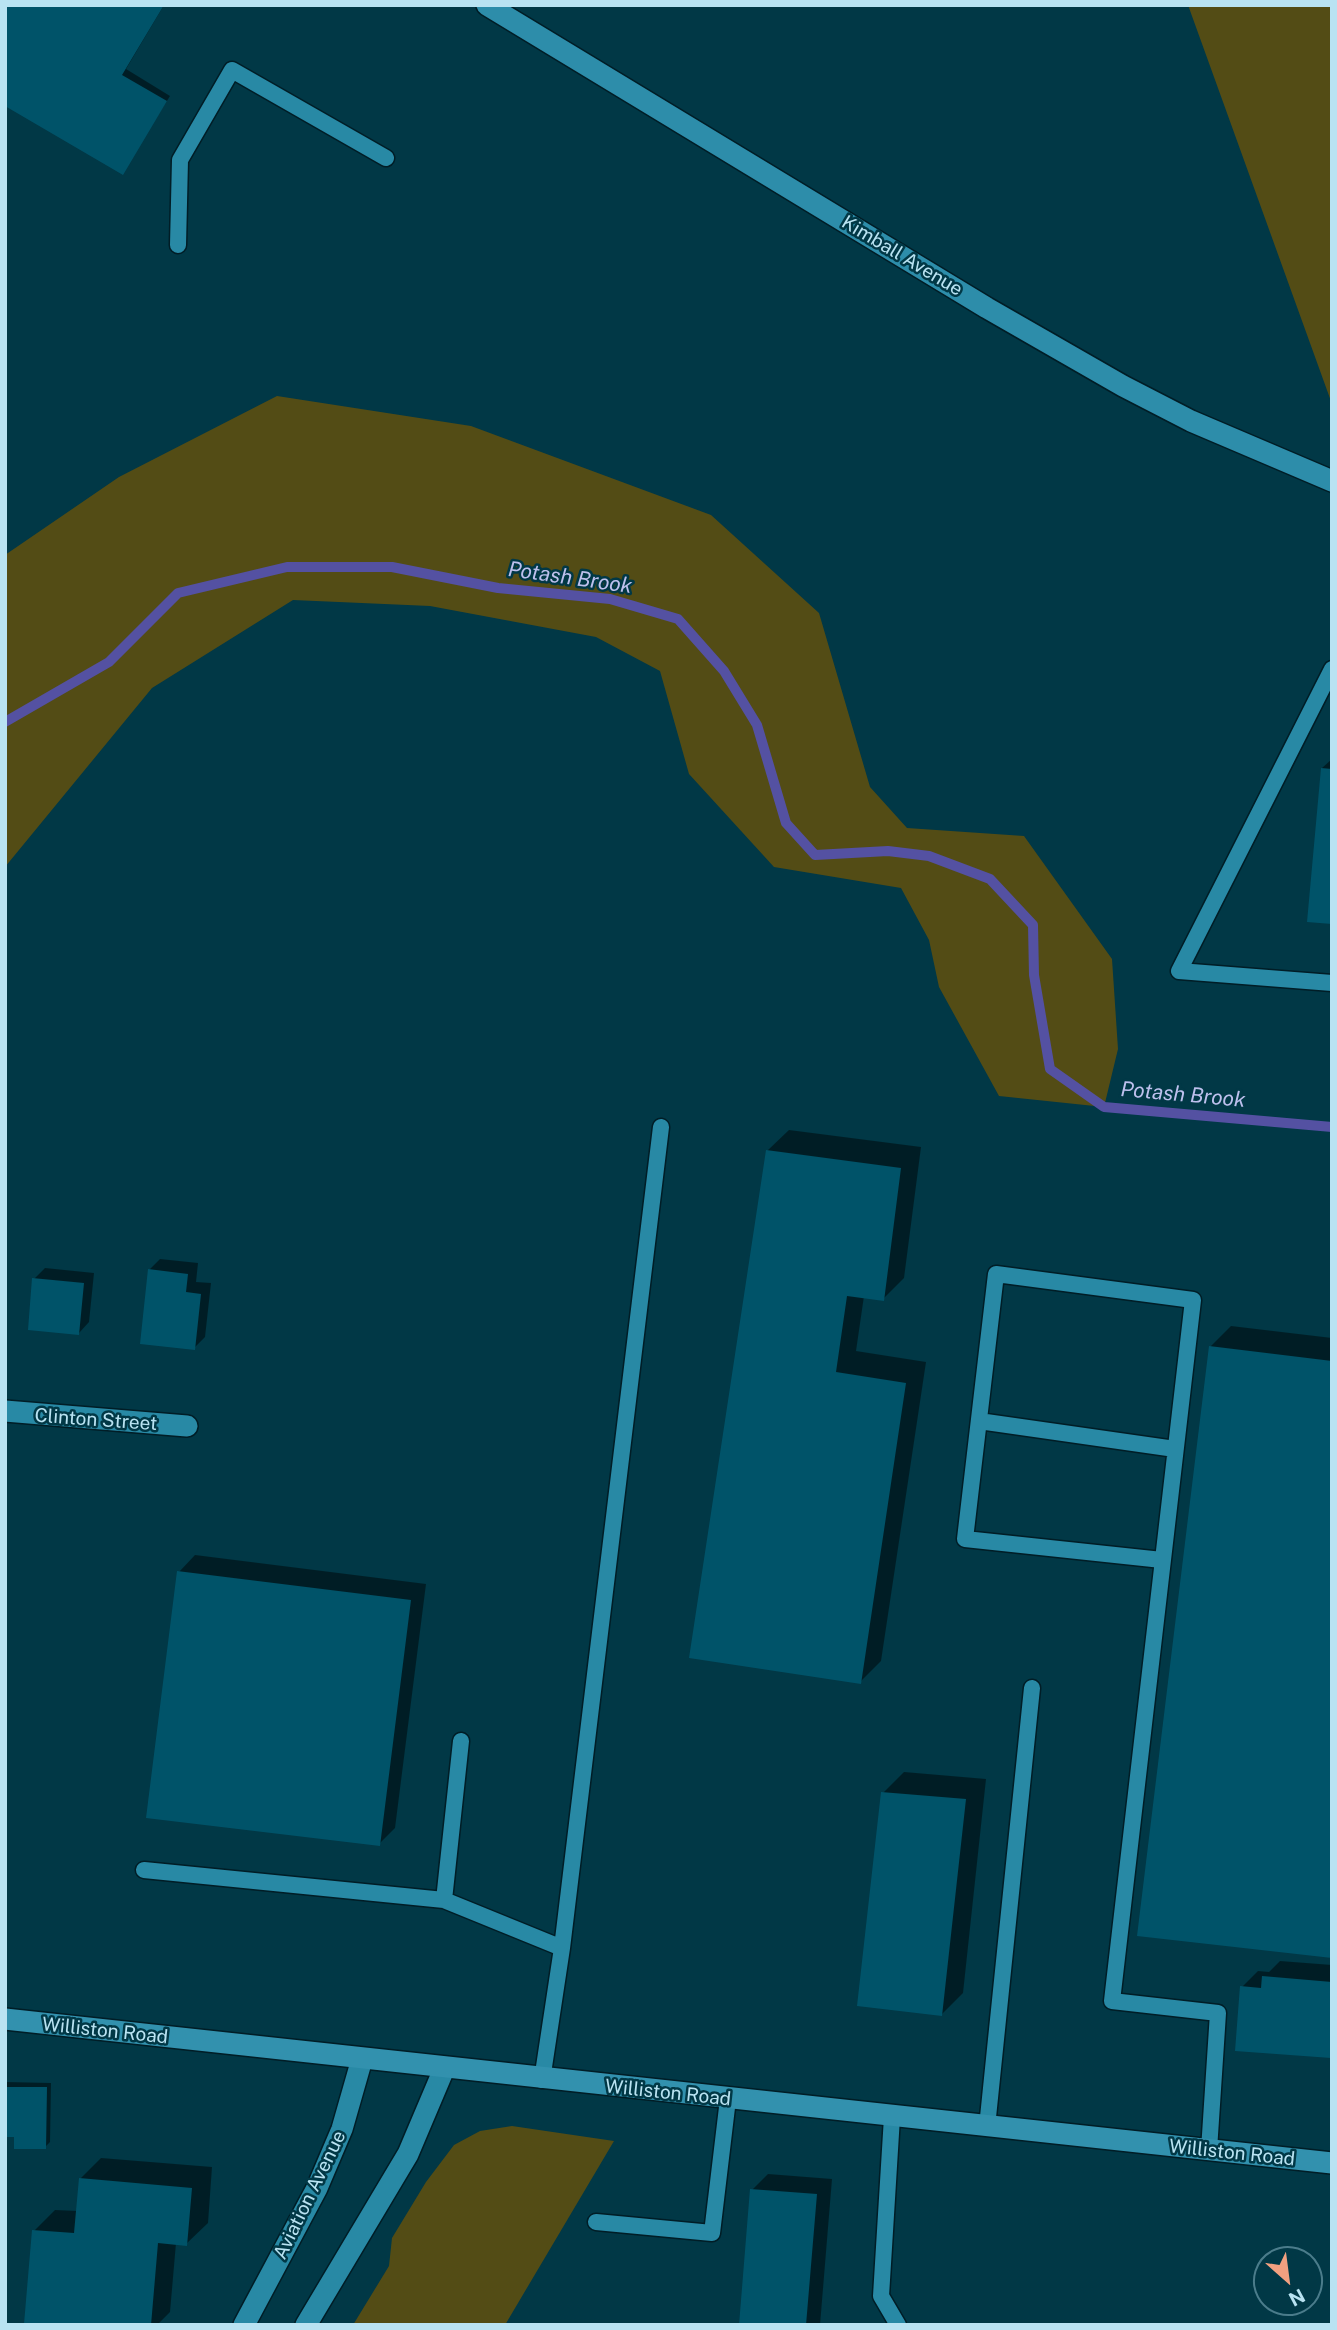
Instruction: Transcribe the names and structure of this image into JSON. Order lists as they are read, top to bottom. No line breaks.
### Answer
{"streets":{"main road":["Kimball Avenue","Williston Road"],"street":["Clinton Street","Aviation Avenue"]},"crossings":[["Williston Road","Aviation Avenue"]],"water":["Potash Brook"],"north":"bottom right"}
